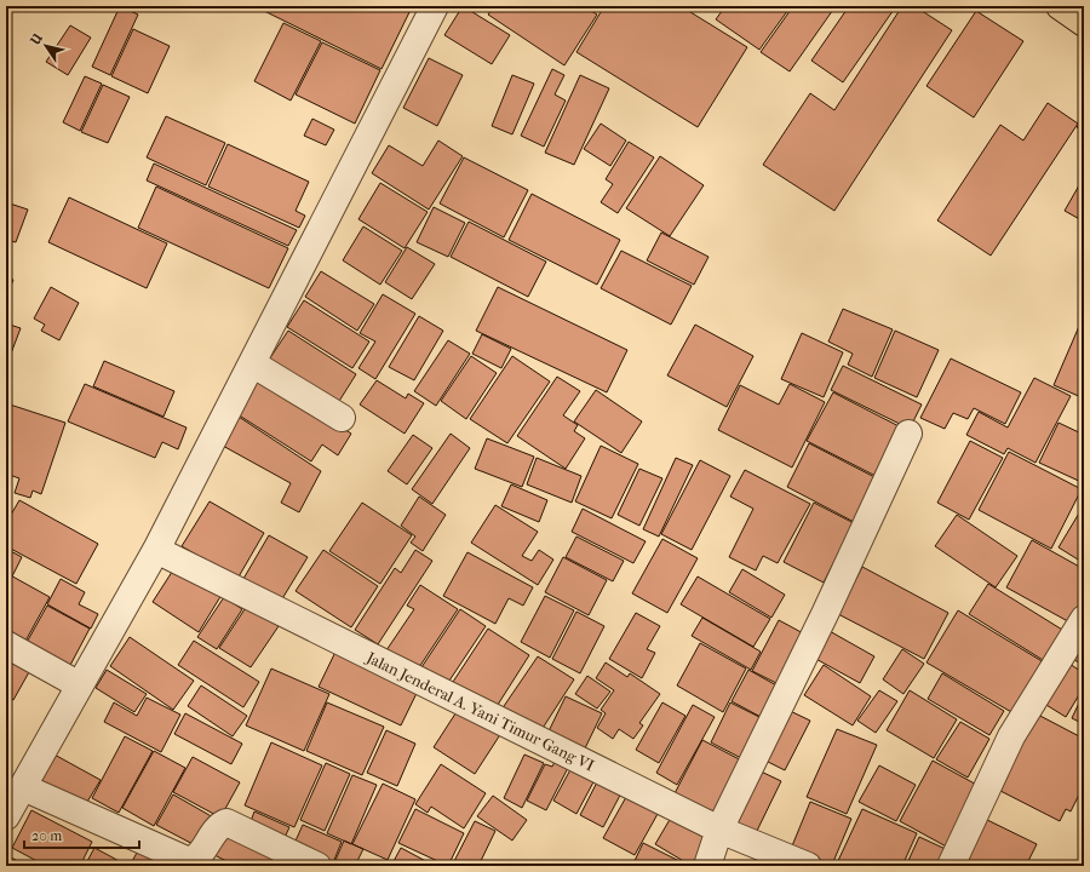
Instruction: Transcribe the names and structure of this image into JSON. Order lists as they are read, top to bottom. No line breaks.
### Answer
{"streets":{"street":["Jalan Jenderal A. Yani Timur Gang VI"]},"scale_bar":"20 m","north":"top left"}
